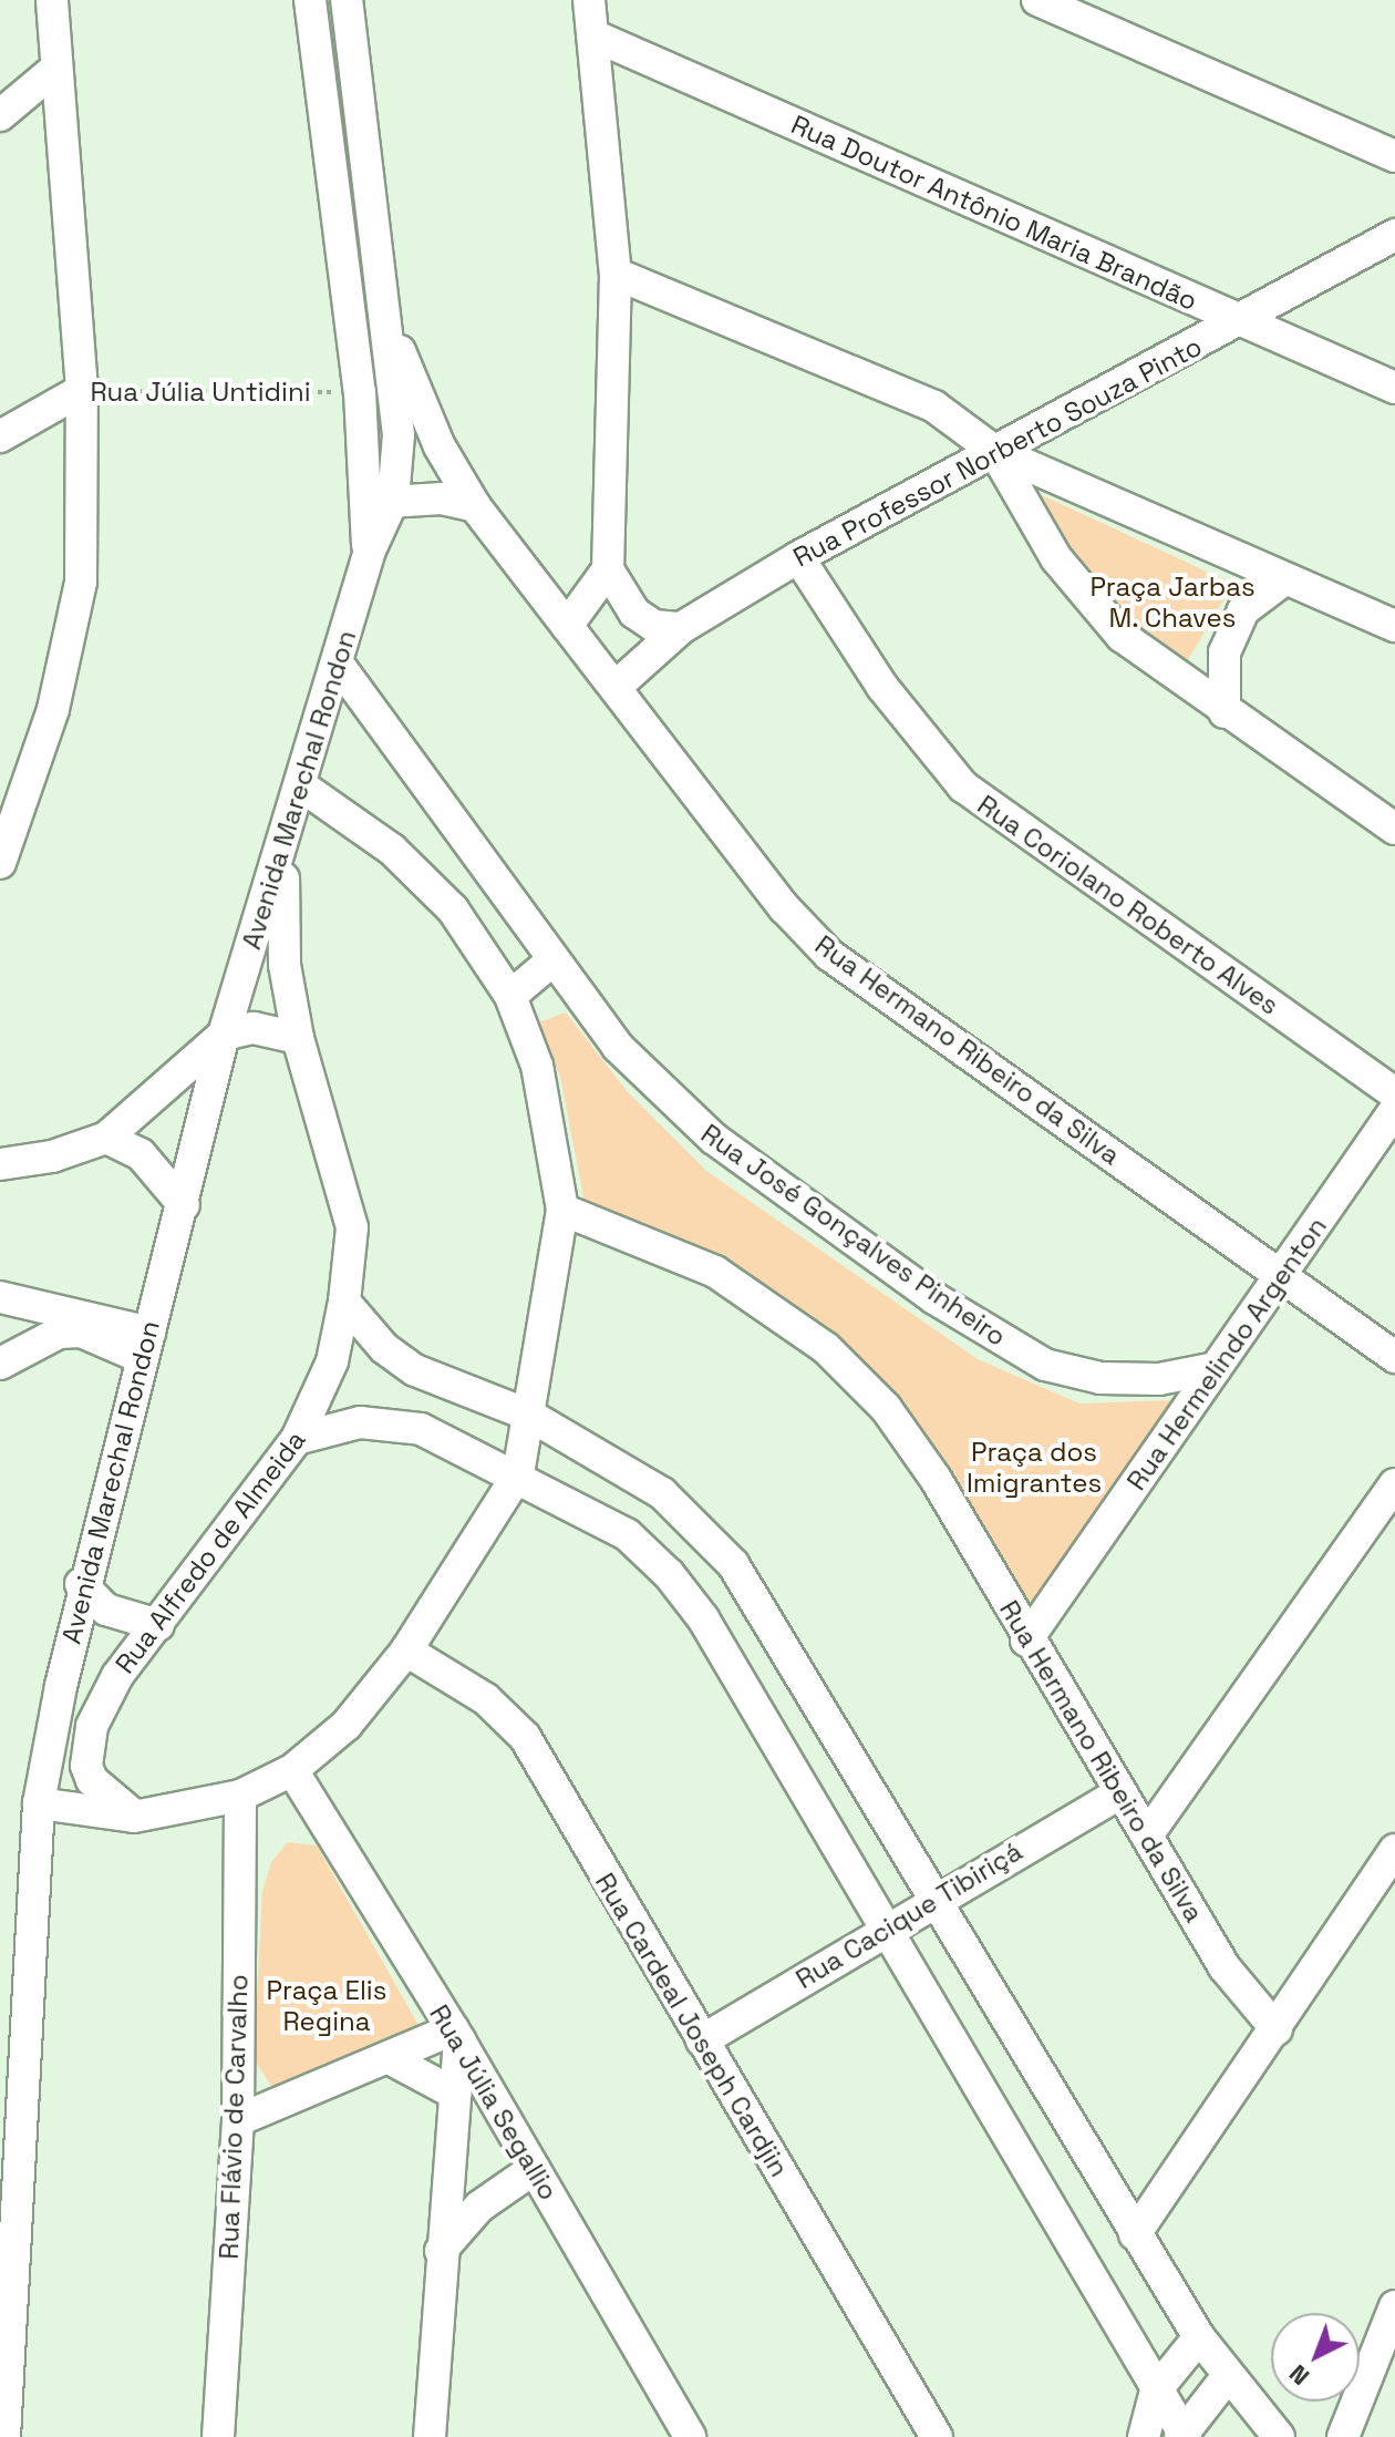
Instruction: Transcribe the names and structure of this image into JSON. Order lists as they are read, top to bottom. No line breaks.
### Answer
{"streets":{"street":["Rua Doutor Antônio Maria Brandão","Rua Júlia Untidini","Rua Professor Norberto Souza Pinto","Avenida Marechal Rondon","Rua Coriolano Roberto Alves","Rua Hermano Ribeiro da Silva","Rua José Gonçalves Pinheiro","Rua Hermelindo Argenton","Rua Alfredo de Almeida","Rua Cacique Tibiriçá","Rua Cardeal Joseph Cardjin","Rua Júlia Segallio","Rua Flávio de Carvalho"]},"crossings":[["Rua Doutor Antônio Maria Brandão","Rua Professor Norberto Souza Pinto"],["Rua Júlia Untidini","Avenida Marechal Rondon"],["Rua Professor Norberto Souza Pinto","Rua Coriolano Roberto Alves"],["Rua Professor Norberto Souza Pinto","Rua Hermano Ribeiro da Silva"],["Avenida Marechal Rondon","Rua Hermano Ribeiro da Silva"],["Avenida Marechal Rondon","Rua José Gonçalves Pinheiro"],["Avenida Marechal Rondon","Rua Alfredo de Almeida"],["Rua Hermano Ribeiro da Silva","Rua Hermelindo Argenton"],["Rua Hermano Ribeiro da Silva","Rua Cacique Tibiriçá"],["Rua José Gonçalves Pinheiro","Rua Hermelindo Argenton"],["Rua Cacique Tibiriçá","Rua Cardeal Joseph Cardjin"]],"parks":["Praça Jarbas M. Chaves","Praça dos Imigrantes","Praça Elis Regina"],"north":"bottom left"}
